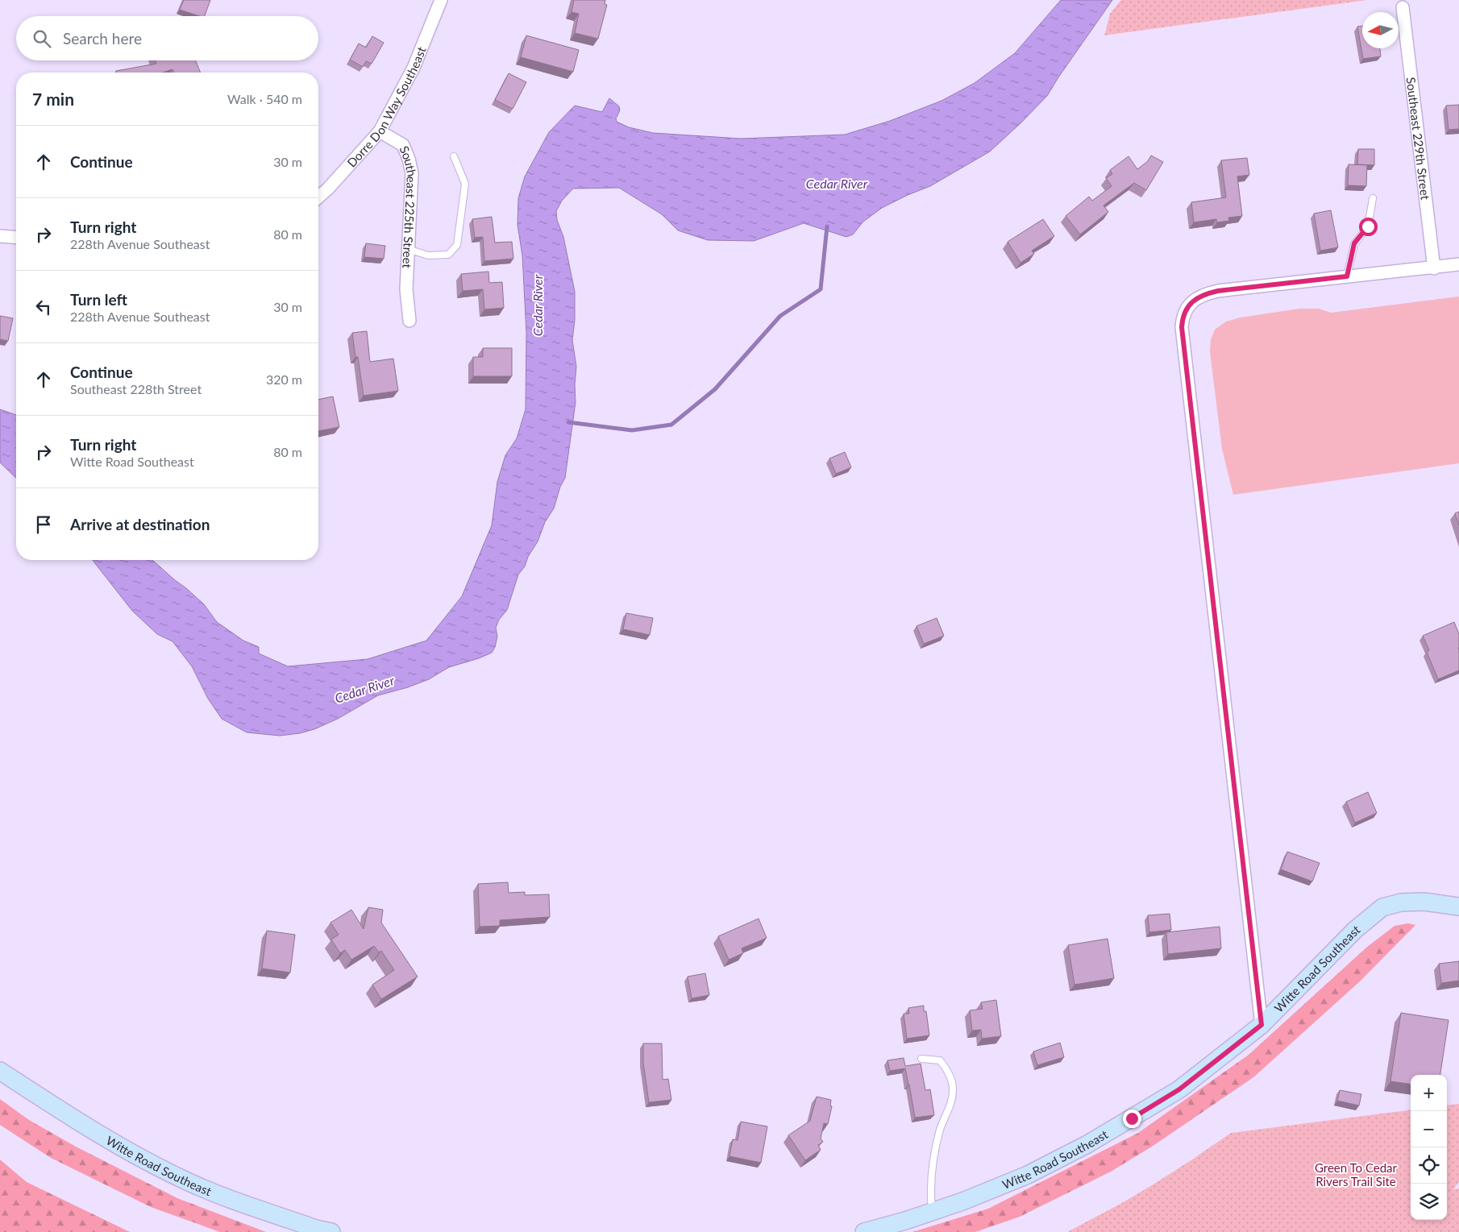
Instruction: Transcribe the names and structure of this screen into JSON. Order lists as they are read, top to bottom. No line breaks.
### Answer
{"streets":{"street":["Dorre Don Way Southeast","Southeast 229th Street","Southeast 225th Street","Witte Road Southeast"]},"crossings":[["Dorre Don Way Southeast","Southeast 225th Street"]],"water":["Cedar River"],"parks":["Green To Cedar Rivers Trail Site"],"north":"left","page":{"search":"Search here","heading":["7 min","Walk · 540 m"],"list":[["Continue","30 m"],["Turn right","228th Avenue Southeast","80 m"],["Turn left","228th Avenue Southeast","30 m"],["Continue","Southeast 228th Street","320 m"],["Turn right","Witte Road Southeast","80 m"],"Arrive at destination"],"map_buttons":["+","−"]}}
